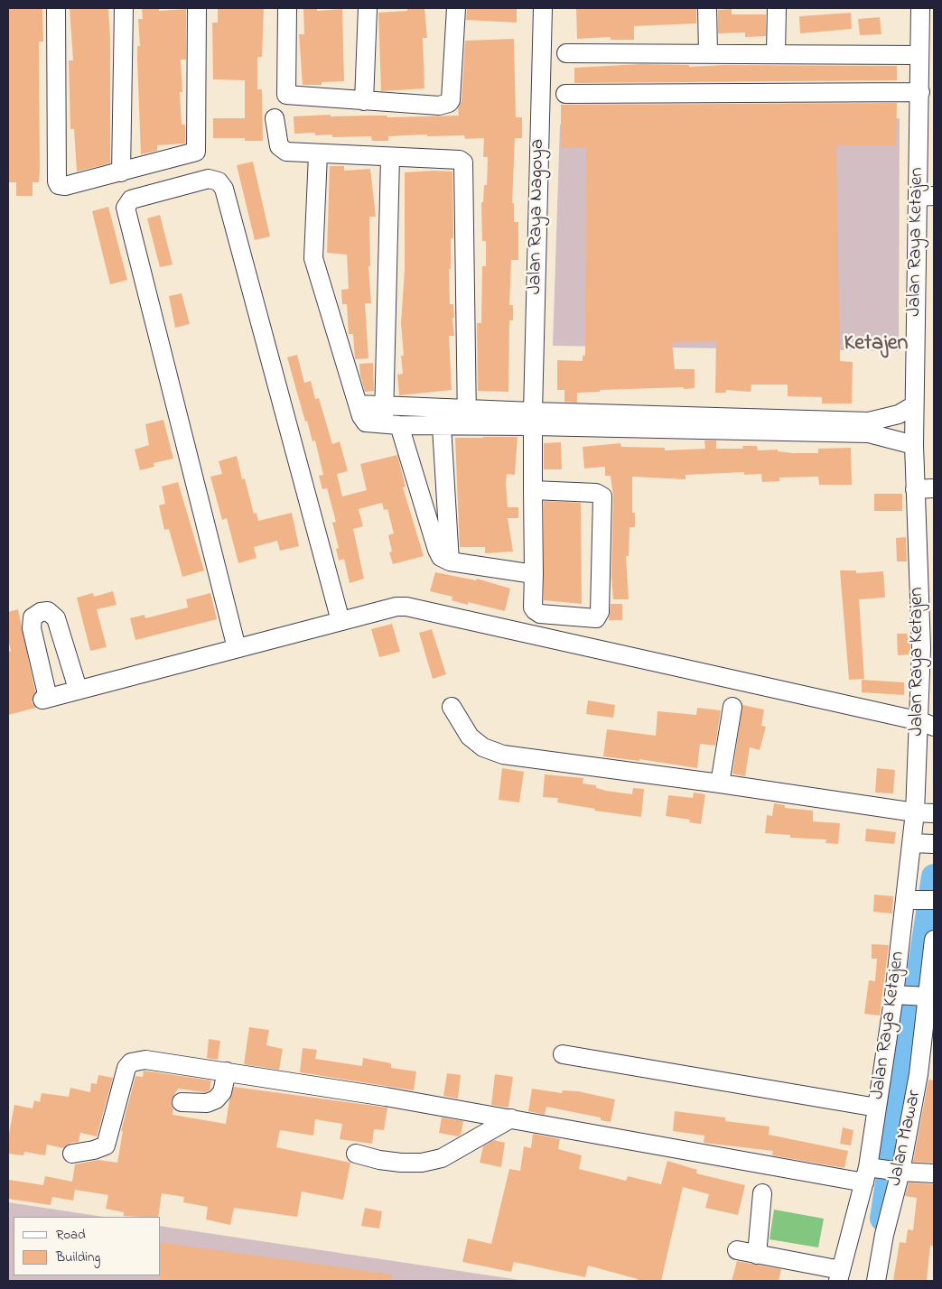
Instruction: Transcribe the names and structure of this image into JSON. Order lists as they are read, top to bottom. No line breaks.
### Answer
{"streets":{"street":["Jalan Raya Nagoya","Jalan Raya Ketajen","Jalan Mawar"]},"crossings":[["Jalan Raya Ketajen","Jalan Mawar"]],"districts":["Ketajen"],"legend":["Road","Building"]}
